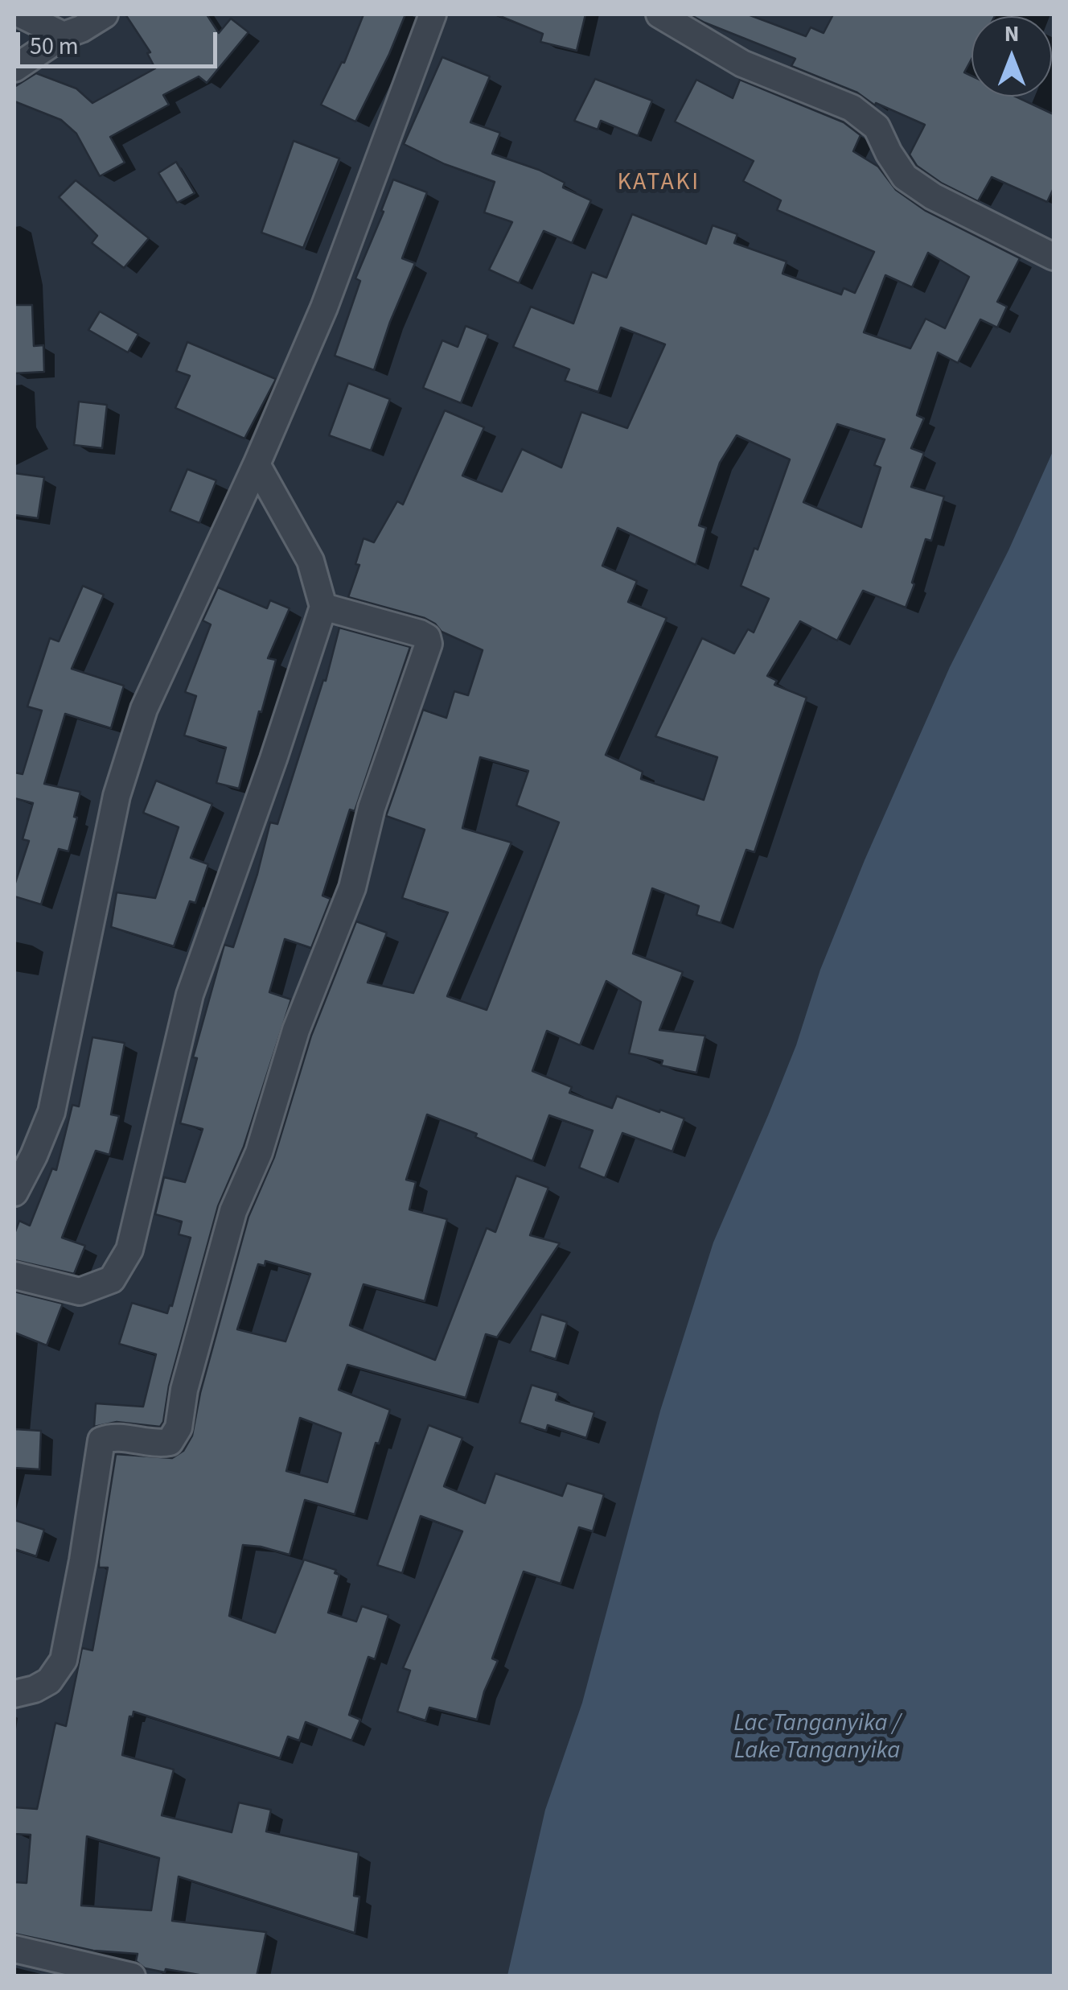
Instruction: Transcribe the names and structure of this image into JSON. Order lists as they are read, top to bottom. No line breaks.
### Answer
{"districts":["KATAKI"],"water":["Lac Tanganyika / Lake Tanganyika"],"scale_bar":"50 m","north":"top"}
